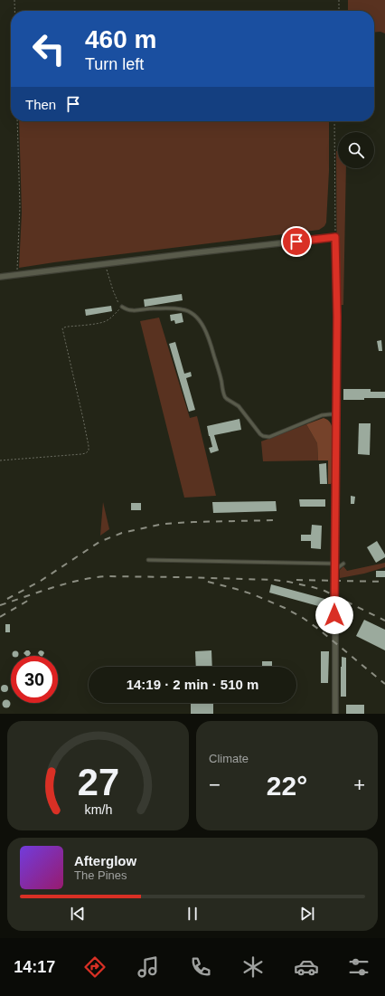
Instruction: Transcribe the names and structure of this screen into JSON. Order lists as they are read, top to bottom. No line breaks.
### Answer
{"page":{"turn":["460 m","Turn left"],"then":"Then","limit":"30","trip":"14:19 · 2 min · 510 m","tile":"Climate","heat":["−","22°","+"],"song":["Afterglow","The Pines"],"tabs":"14:17","gauge":["27","km/h"]}}
